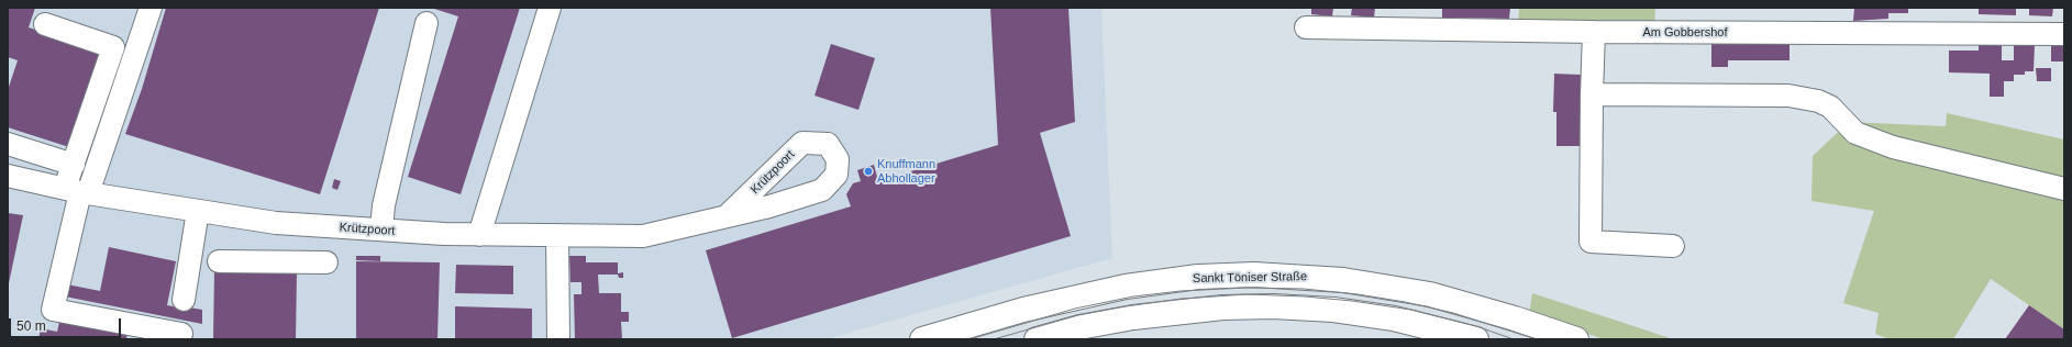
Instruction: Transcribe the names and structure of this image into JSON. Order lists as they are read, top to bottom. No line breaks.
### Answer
{"streets":{"main road":["Sankt Töniser Straße"],"street":["Am Gobbershof","Krützpoort"]},"places":["Knuffmann Abhollager"],"scale_bar":"50 m"}
